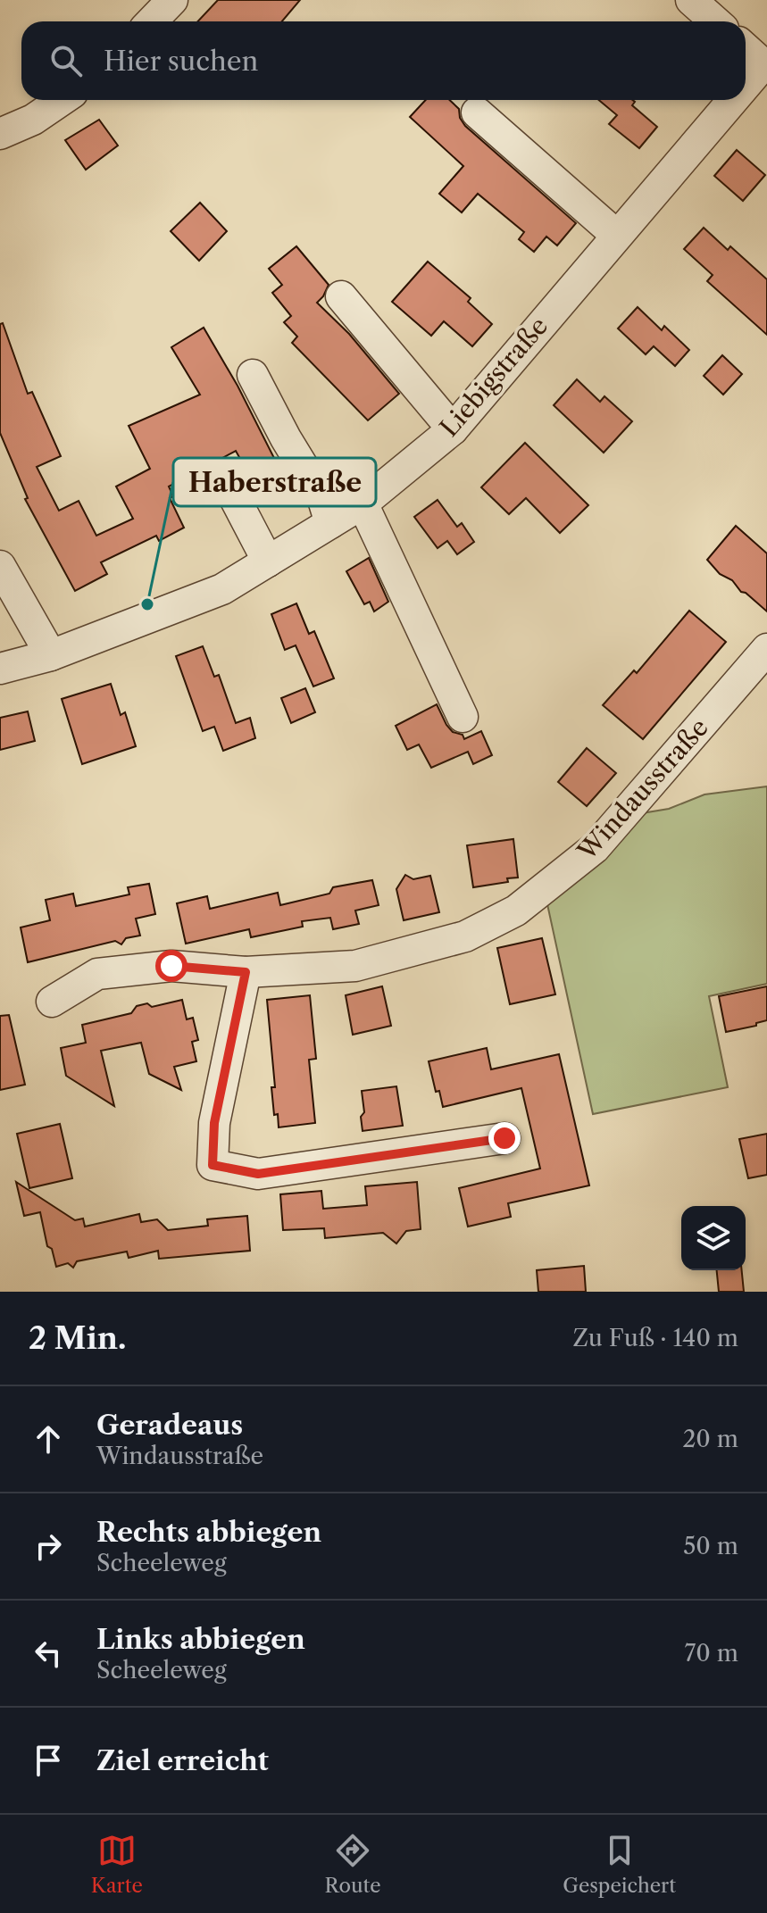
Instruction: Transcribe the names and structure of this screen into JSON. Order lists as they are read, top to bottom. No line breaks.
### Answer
{"streets":{"street":["Liebigstraße","Windausstraße"]},"places":["Haberstraße"],"page":{"search":"Hier suchen","heading":["2 Min.","Zu Fuß · 140 m"],"list":[["Geradeaus","Windausstraße","20 m"],["Rechts abbiegen","Scheeleweg","50 m"],["Links abbiegen","Scheeleweg","70 m"],"Ziel erreicht"],"nav":["Karte","Route","Gespeichert"]}}
